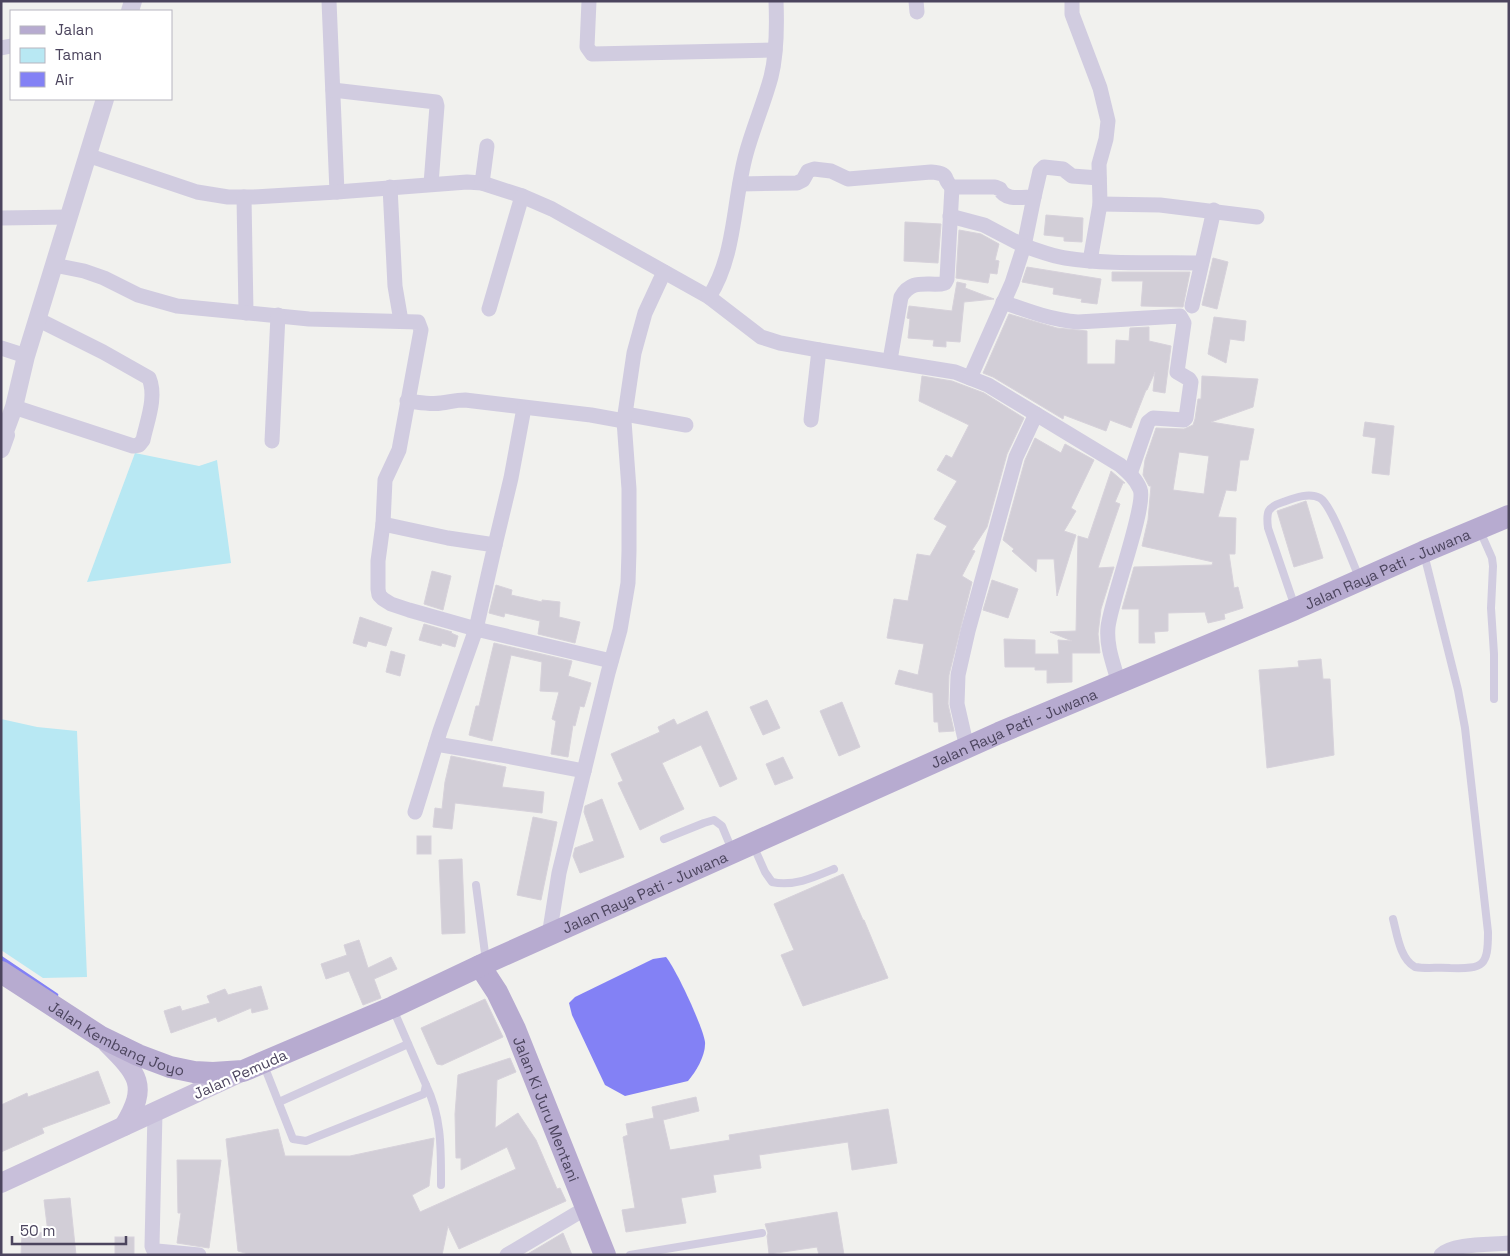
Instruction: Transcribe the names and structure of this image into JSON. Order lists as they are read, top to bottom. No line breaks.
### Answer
{"streets":{"main road":["Jalan Raya Pati - Juwana","Jalan Kembang Joyo","Jalan Pemuda","Jalan Ki Juru Mentani"]},"crossings":[["Jalan Raya Pati - Juwana","Jalan Pemuda"],["Jalan Raya Pati - Juwana","Jalan Ki Juru Mentani"],["Jalan Kembang Joyo","Jalan Pemuda"],["Jalan Pemuda","Jalan Ki Juru Mentani"]],"legend":["Jalan","Taman","Air"],"scale_bar":"50 m"}
